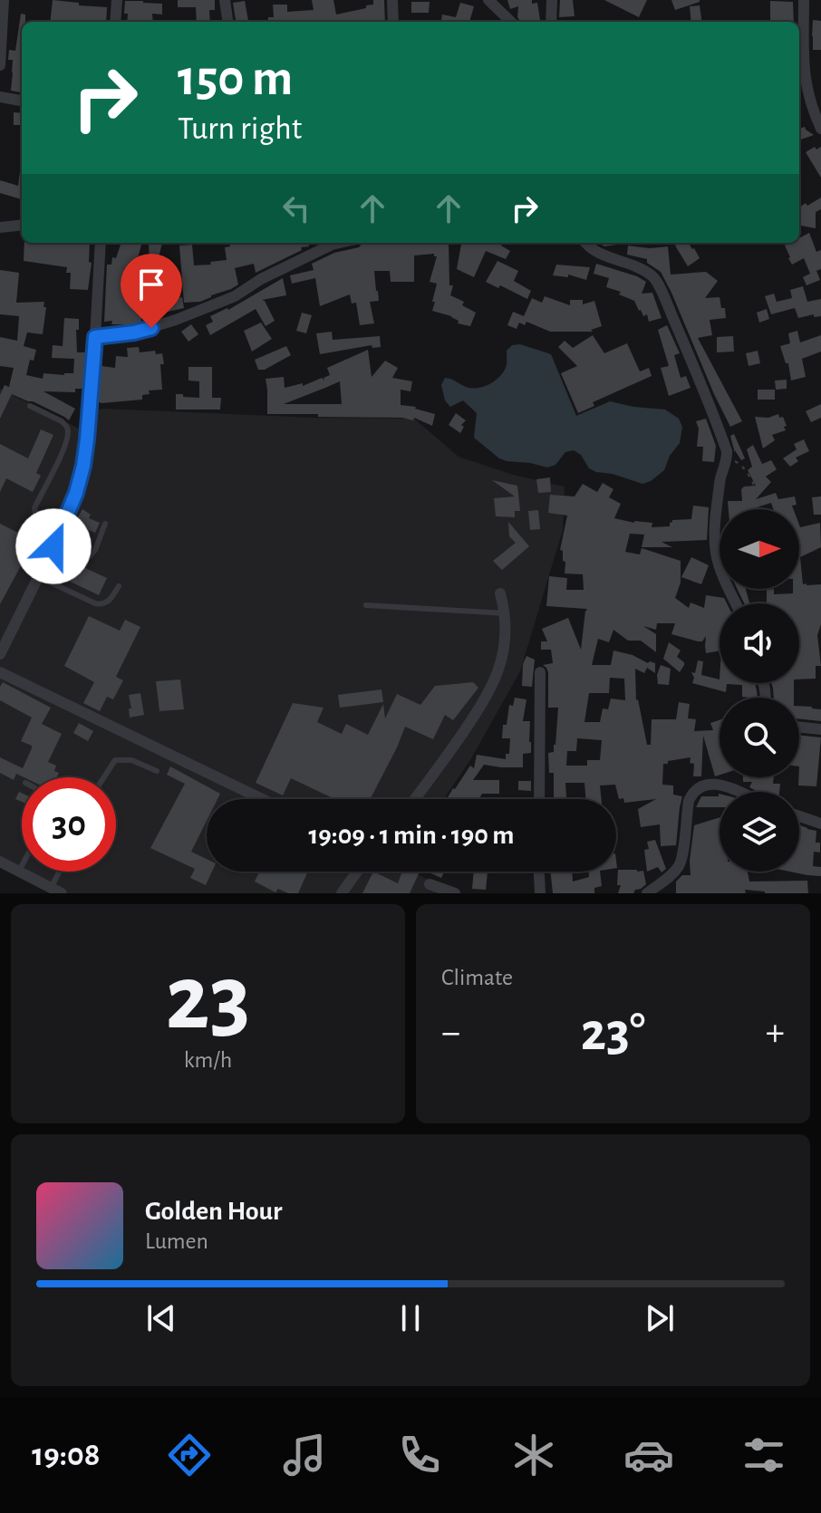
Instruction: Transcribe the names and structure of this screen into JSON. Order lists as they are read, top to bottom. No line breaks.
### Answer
{"north":"right","page":{"turn":["150 m","Turn right"],"limit":"30","trip":"19:09 · 1 min · 190 m","tile":[["23","km/h"],"Climate"],"heat":["−","23°","+"],"song":["Golden Hour","Lumen"],"tabs":"19:08"}}
